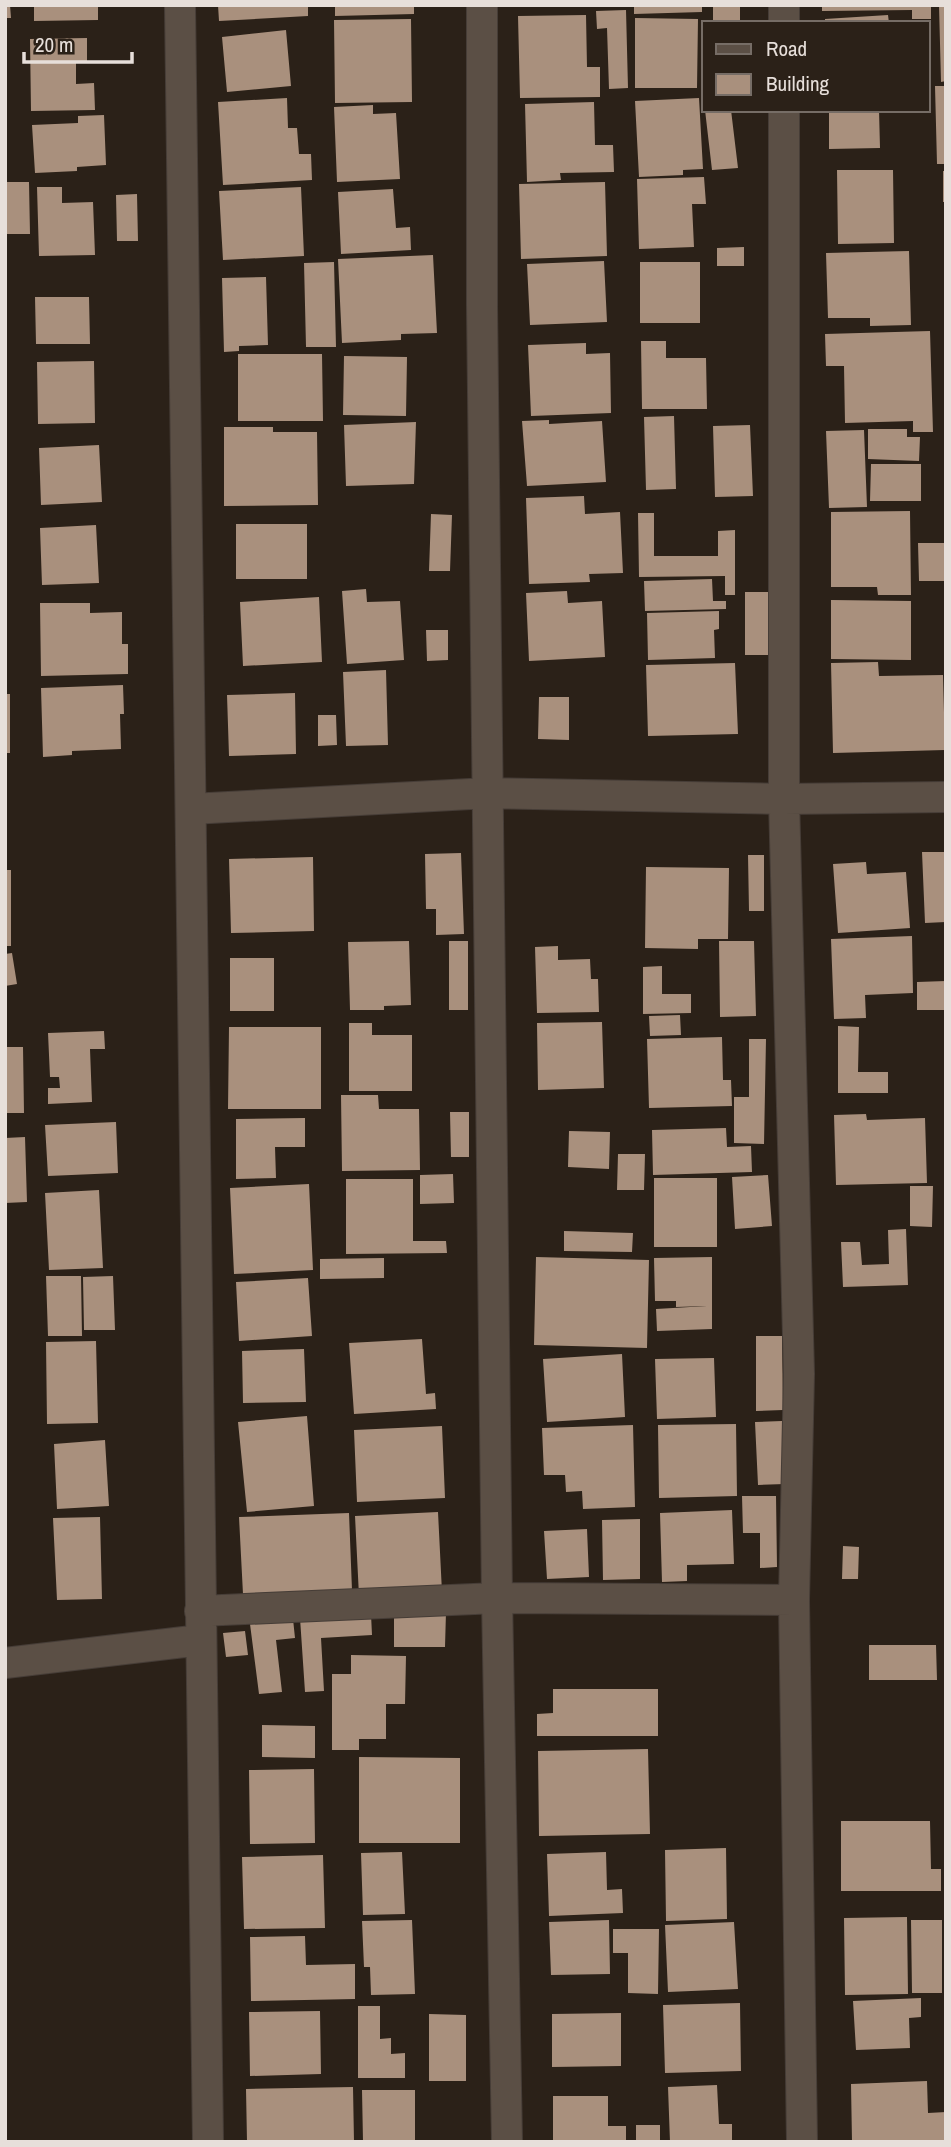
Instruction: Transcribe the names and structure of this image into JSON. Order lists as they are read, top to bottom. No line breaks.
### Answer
{"legend":["Road","Building"],"scale_bar":"20 m"}
